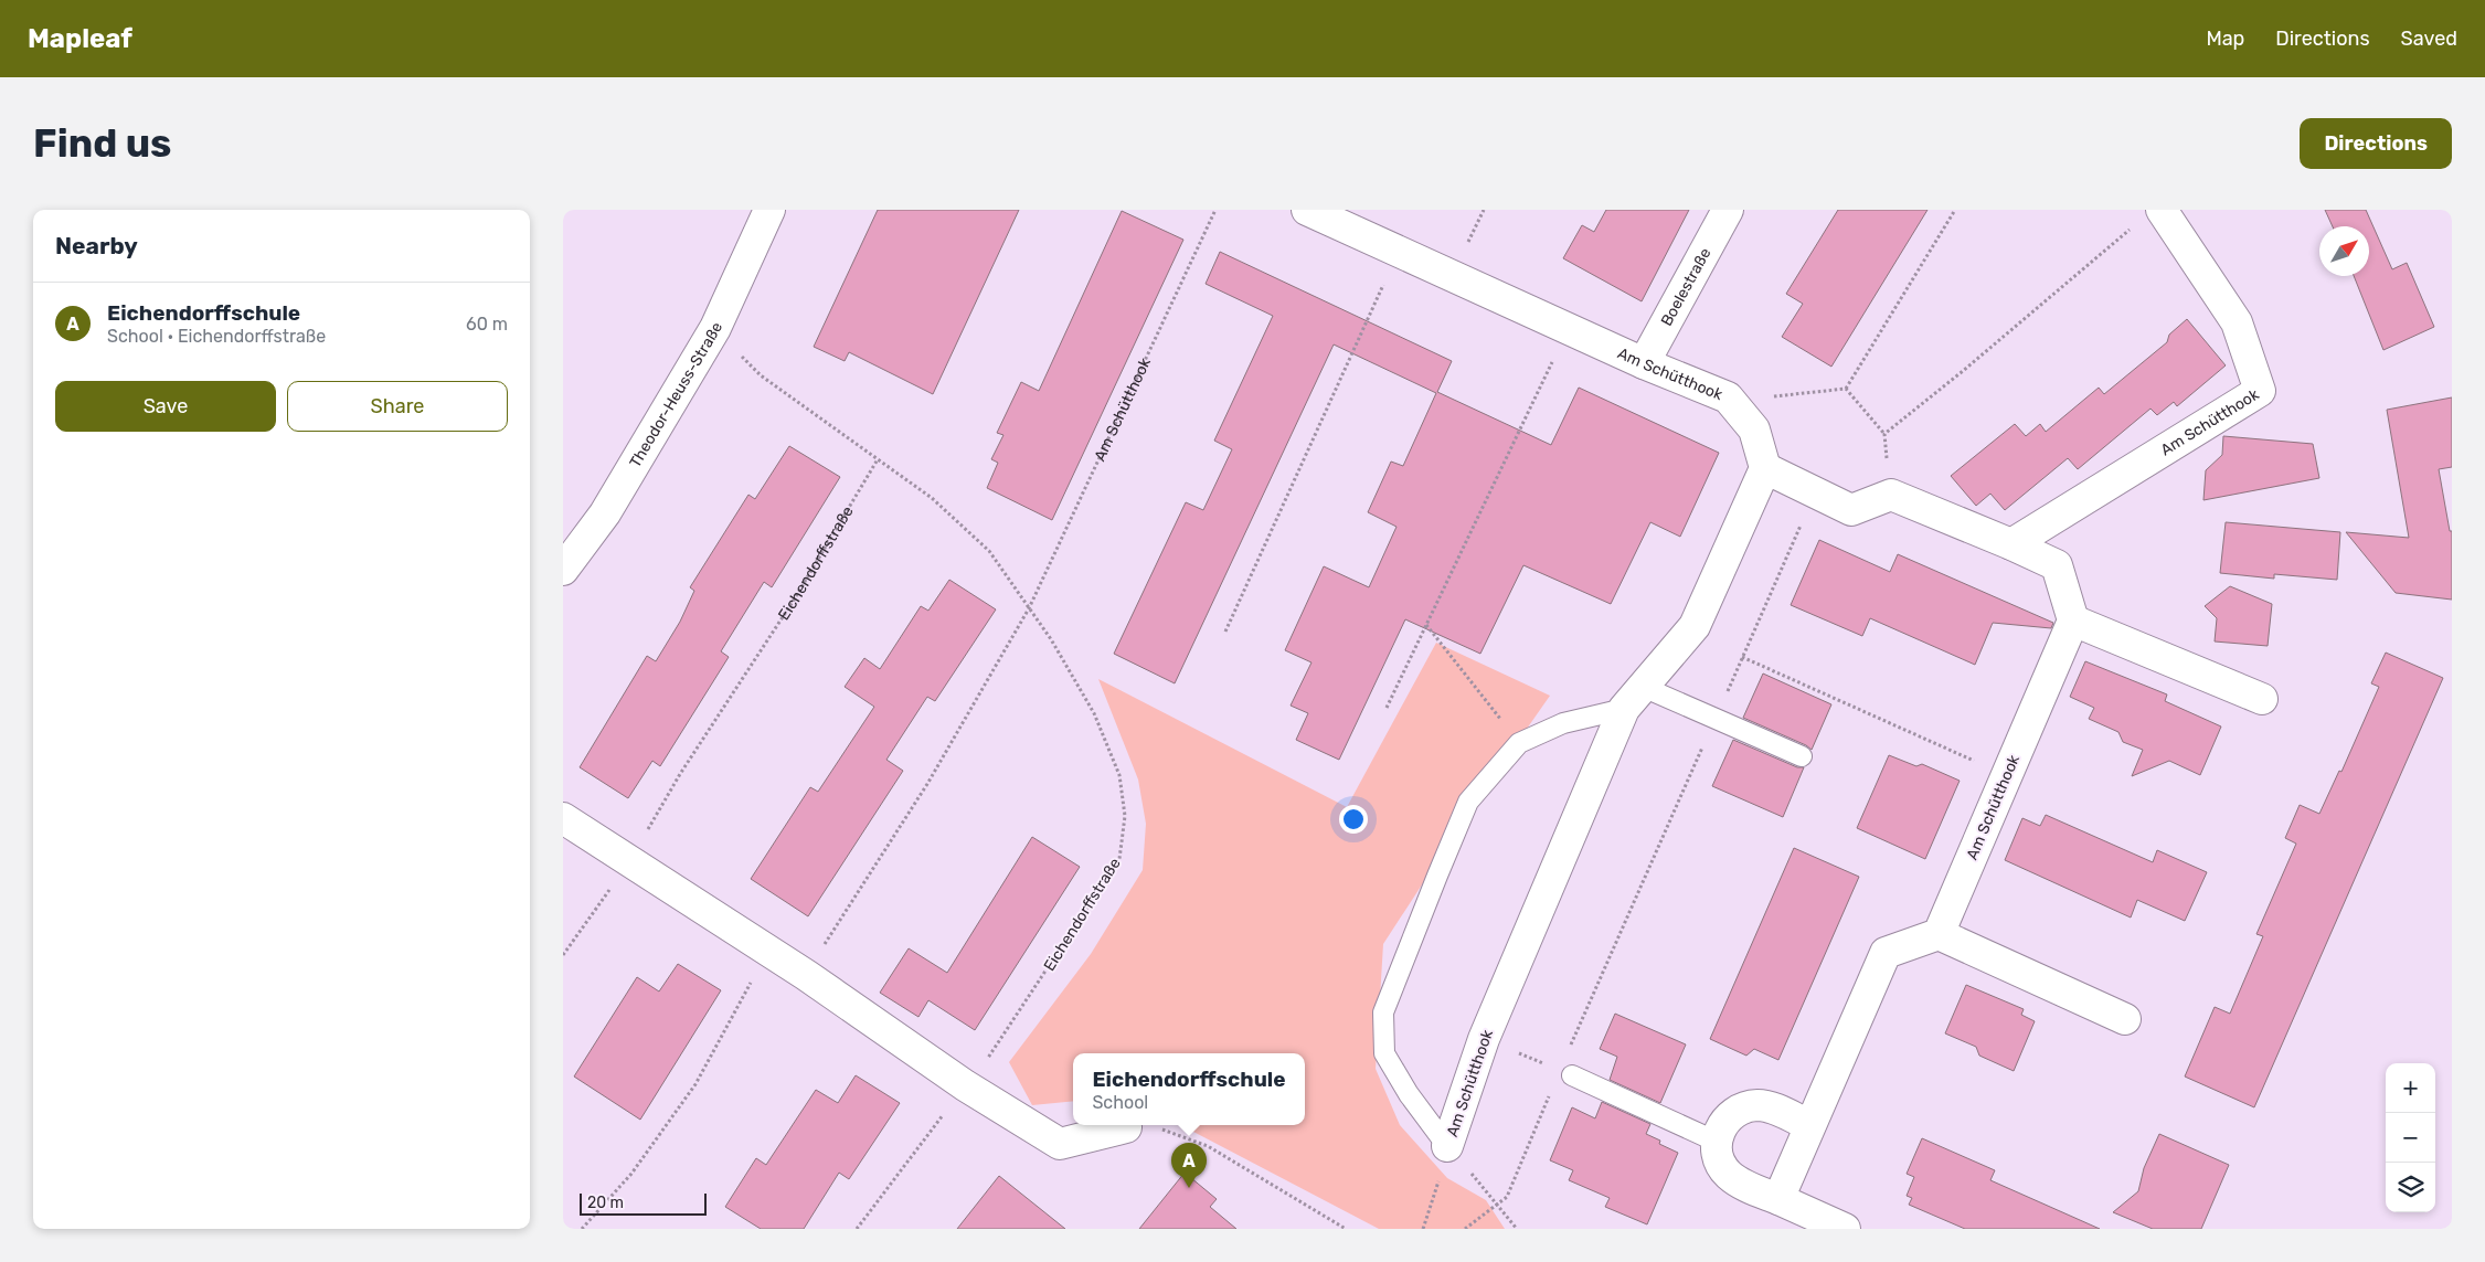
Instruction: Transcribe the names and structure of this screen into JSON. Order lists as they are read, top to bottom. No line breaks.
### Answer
{"streets":{"street":["Boelestraße","Am Schütthook","Theodor-Heuss-Straße"],"path":["Eichendorffstraße"]},"crossings":[["Boelestraße","Am Schütthook"],["Am Schütthook","Eichendorffstraße"],["Theodor-Heuss-Straße","Eichendorffstraße"]],"scale_bar":"20 m","north":"top right","page":{"header":"Mapleaf","nav":["Map","Directions","Saved"],"buttons":["Directions",["Save","Share"]],"title":"Find us","heading":"Nearby","list":[{"mark":"A","name":"Eichendorffschule","note":"School · Eichendorffstraße","value":"60 m"}],"popup":["Eichendorffschule","School"],"map_buttons":["+","−"],"pins":"A","scale":"20 m"}}
